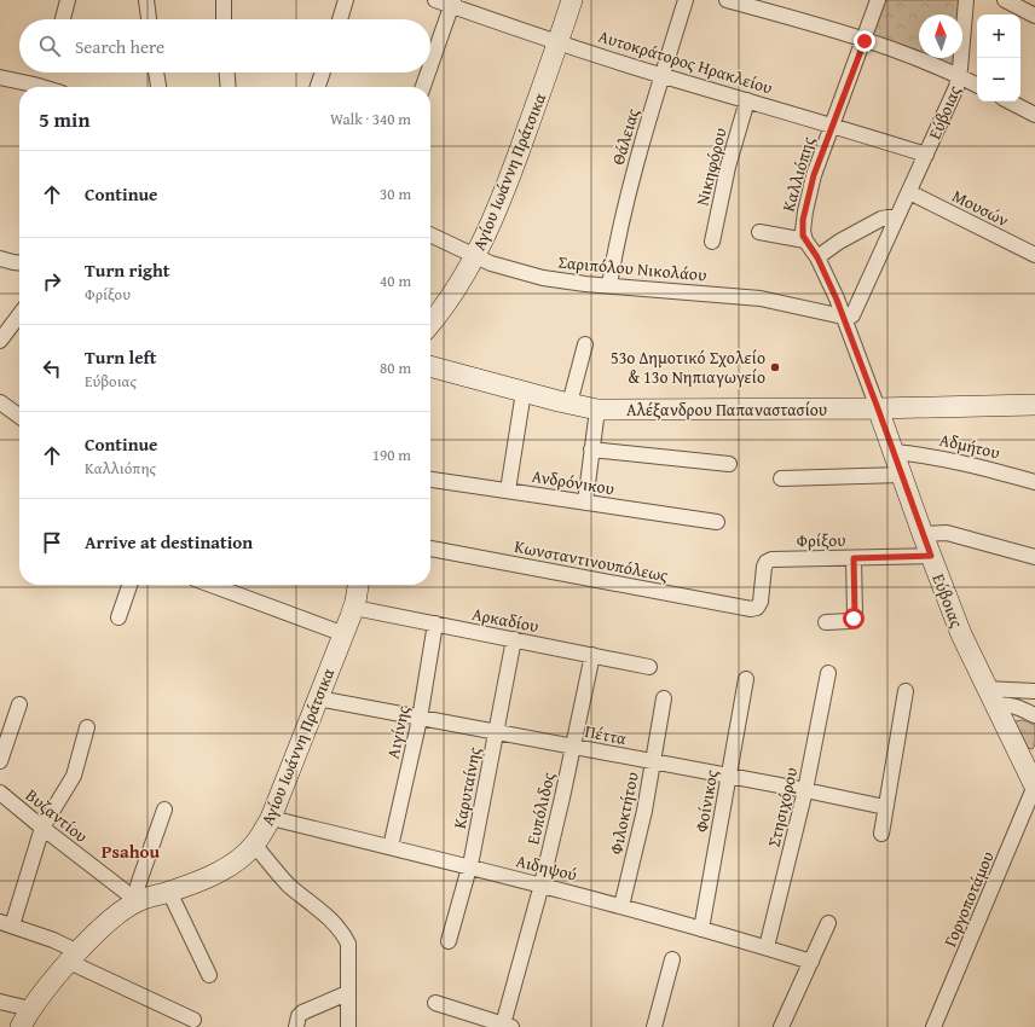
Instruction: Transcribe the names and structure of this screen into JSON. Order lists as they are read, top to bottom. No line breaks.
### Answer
{"streets":{"main road":["Εύβοιας","Αγίου Ιωάννη Πράτσικα","Αλέξανδρου Παπαναστασίου"],"street":["Αυτοκράτορος Ηρακλείου","Θάλειας","Νικηφόρου","Καλλιόπης","Μουσών","Σαριπόλου Νικολάου","Αδμήτου","Ανδρόνικου","Φρίξου","Κωνσταντινουπόλεως","Αρκαδίου","Αιγίνης","Πέττα","Καρυταίνης","Φοίνικος","Στησιχόρου","Ευπόλιδος","Φιλοκτήτου","Βυζαντίου","Αιδηψού","Γοργοποτάμου"]},"crossings":[["Αυτοκράτορος Ηρακλείου","Εύβοιας"],["Αυτοκράτορος Ηρακλείου","Θάλειας"],["Αυτοκράτορος Ηρακλείου","Νικηφόρου"],["Αυτοκράτορος Ηρακλείου","Αγίου Ιωάννη Πράτσικα"],["Αυτοκράτορος Ηρακλείου","Καλλιόπης"],["Εύβοιας","Μουσών"],["Εύβοιας","Σαριπόλου Νικολάου"],["Εύβοιας","Αλέξανδρου Παπαναστασίου"],["Εύβοιας","Αδμήτου"],["Εύβοιας","Φρίξου"],["Εύβοιας","Γοργοποτάμου"],["Θάλειας","Σαριπόλου Νικολάου"],["Αγίου Ιωάννη Πράτσικα","Σαριπόλου Νικολάου"],["Αγίου Ιωάννη Πράτσικα","Αρκαδίου"],["Αγίου Ιωάννη Πράτσικα","Πέττα"],["Αγίου Ιωάννη Πράτσικα","Βυζαντίου"],["Αγίου Ιωάννη Πράτσικα","Αιδηψού"],["Φρίξου","Κωνσταντινουπόλεως"],["Αρκαδίου","Αιγίνης"],["Αρκαδίου","Καρυταίνης"],["Αρκαδίου","Ευπόλιδος"],["Αιγίνης","Πέττα"],["Αιγίνης","Αιδηψού"],["Πέττα","Καρυταίνης"],["Πέττα","Φοίνικος"],["Πέττα","Στησιχόρου"],["Πέττα","Ευπόλιδος"],["Πέττα","Φιλοκτήτου"],["Καρυταίνης","Αιδηψού"],["Φοίνικος","Αιδηψού"],["Στησιχόρου","Αιδηψού"],["Ευπόλιδος","Αιδηψού"],["Φιλοκτήτου","Αιδηψού"]],"districts":["Psahou"],"places":["53ο Δημοτικό Σχολείο & 13ο Νηπιαγωγείο"],"north":"top","page":{"map_buttons":["+","−"],"search":"Search here","heading":["5 min","Walk · 340 m"],"list":[["Continue","30 m"],["Turn right","Φρίξου","40 m"],["Turn left","Εύβοιας","80 m"],["Continue","Καλλιόπης","190 m"],"Arrive at destination"]}}
